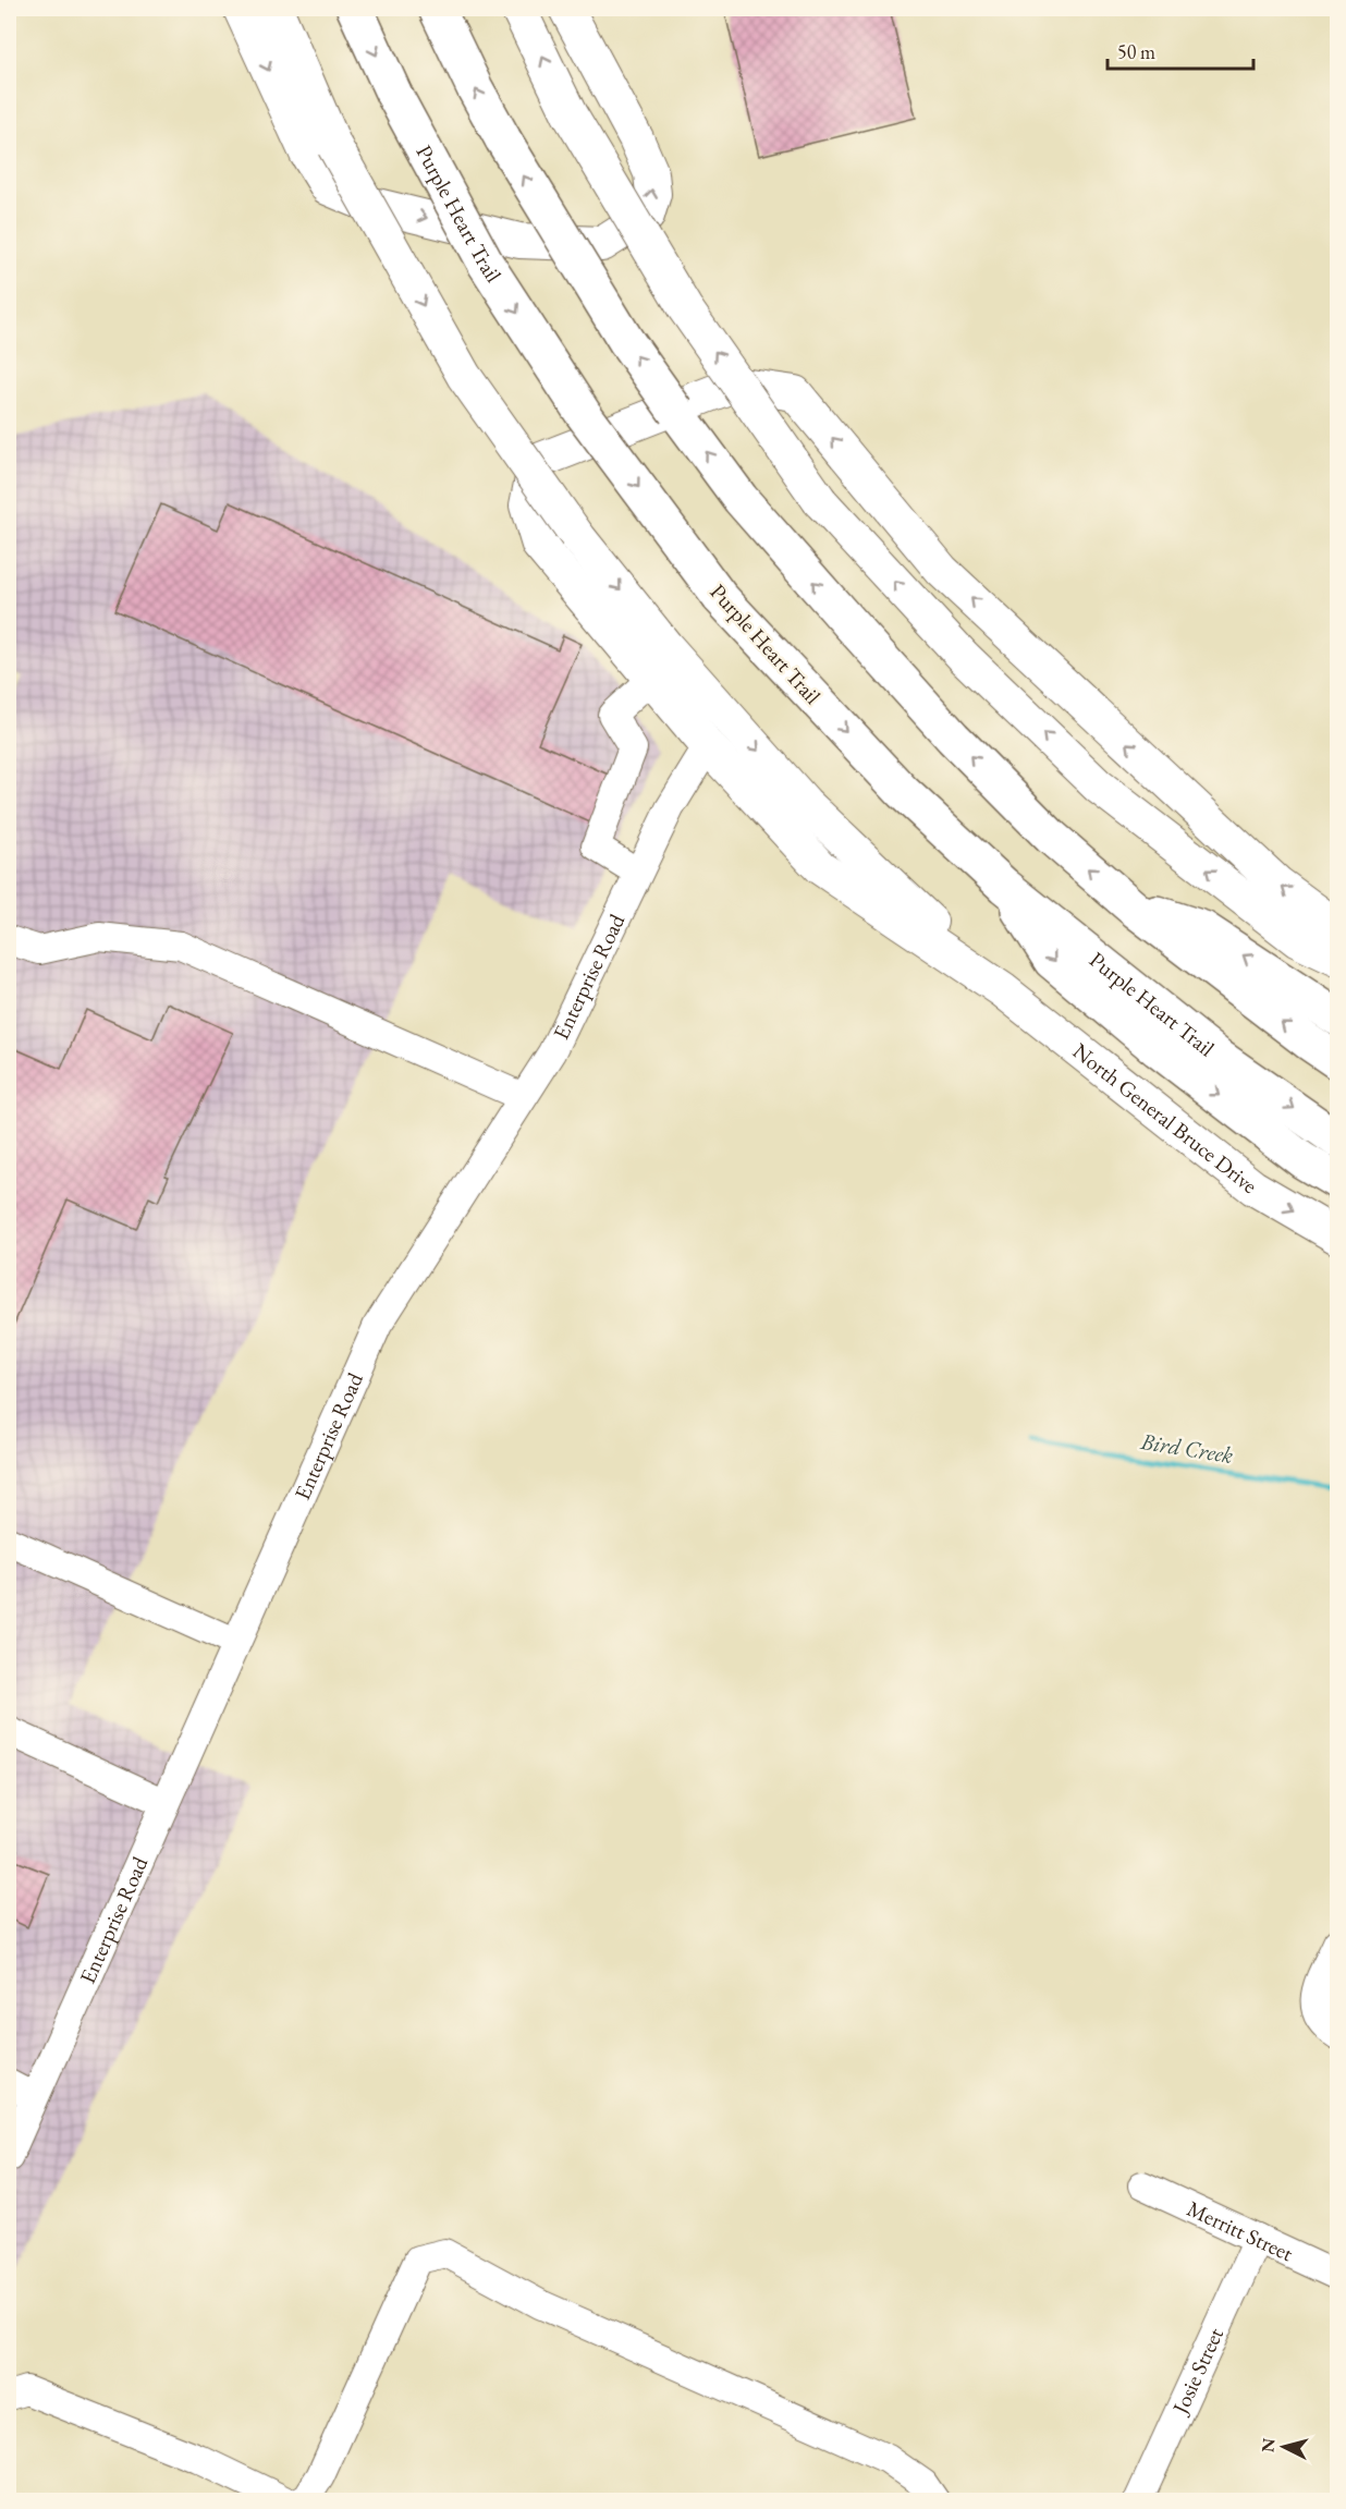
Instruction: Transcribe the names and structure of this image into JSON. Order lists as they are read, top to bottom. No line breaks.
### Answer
{"streets":{"highway":["Purple Heart Trail"],"main road":["North General Bruce Drive"],"street":["Enterprise Road","Merritt Street","Josie Street"]},"crossings":[["Merritt Street","Josie Street"]],"water":["Bird Creek"],"scale_bar":"50 m","north":"left"}
